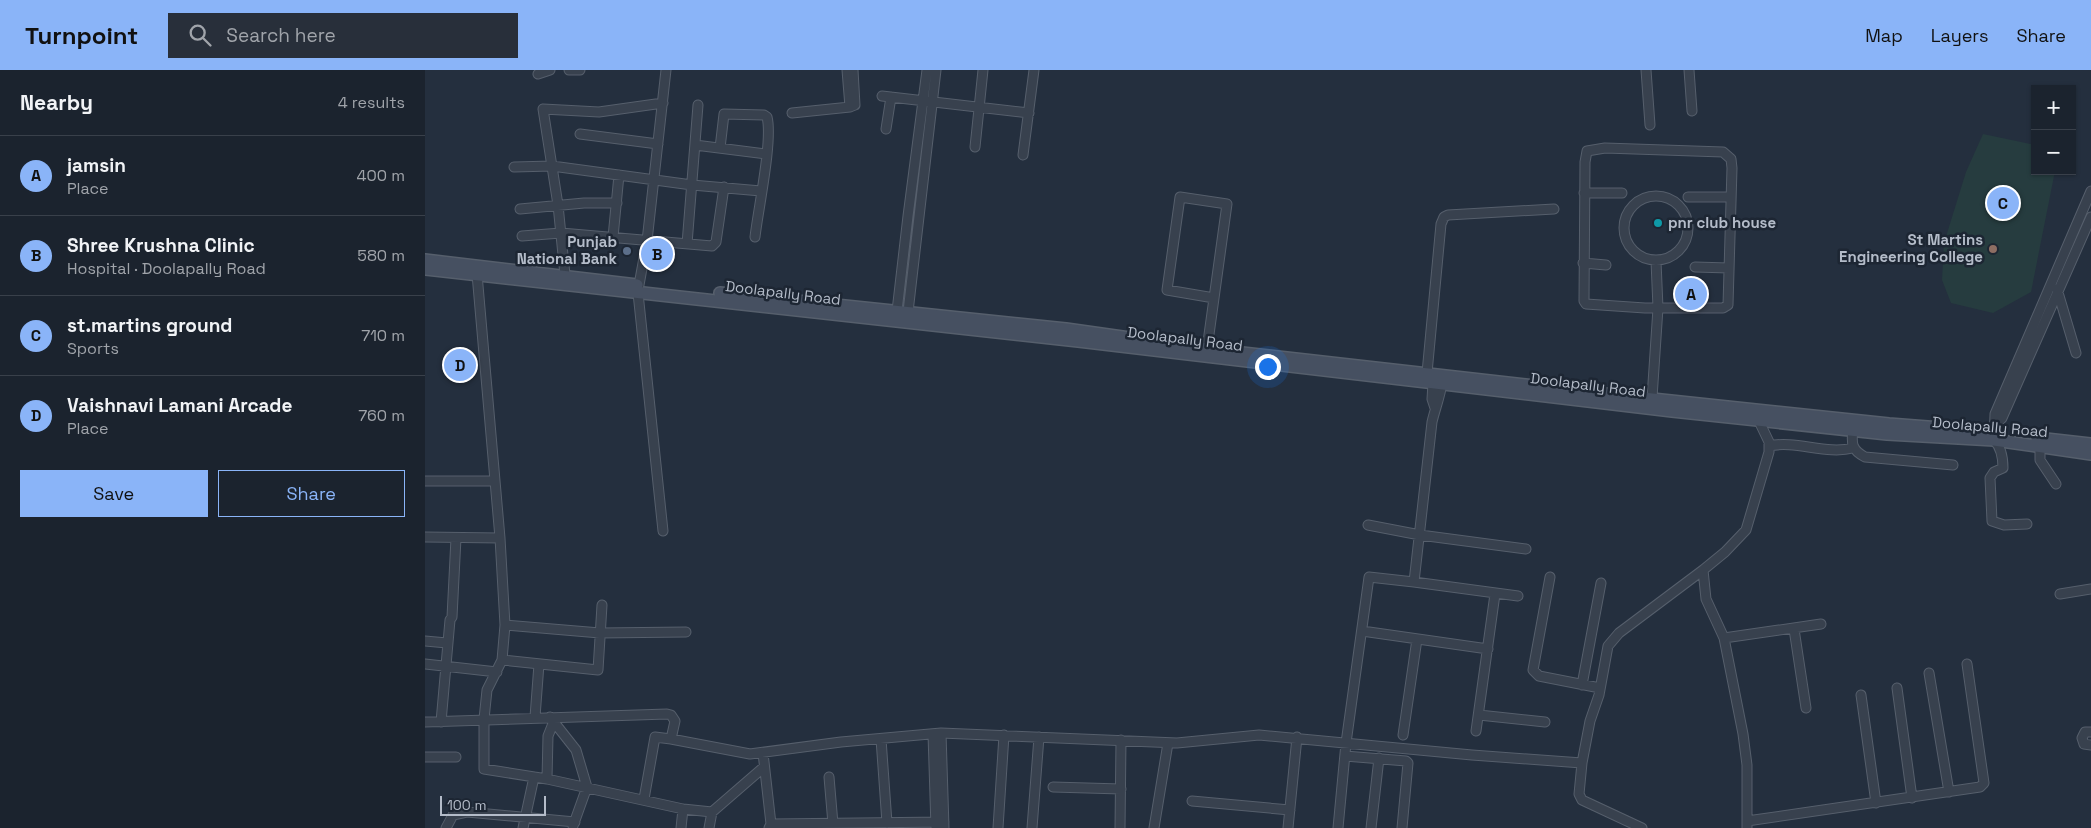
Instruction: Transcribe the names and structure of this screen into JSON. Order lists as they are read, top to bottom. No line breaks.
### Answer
{"streets":{"main road":["Doolapally Road"]},"places":["pnr club house","St Martins Engineering College","Punjab National Bank"],"scale_bar":"100 m","page":{"header":"Turnpoint","search":"Search here","nav":["Map","Layers","Share"],"heading":["Nearby","4 results"],"map_buttons":["+","−"],"list":[{"mark":"A","name":"jamsin","note":"Place","value":"400 m"},{"mark":"B","name":"Shree Krushna Clinic","note":"Hospital · Doolapally Road","value":"580 m"},{"mark":"C","name":"st.martins ground","note":"Sports","value":"710 m"},{"mark":"D","name":"Vaishnavi Lamani Arcade","note":"Place","value":"760 m"}],"pins":["C","B","A","D"],"buttons":["Save","Share"],"scale":"100 m"}}
